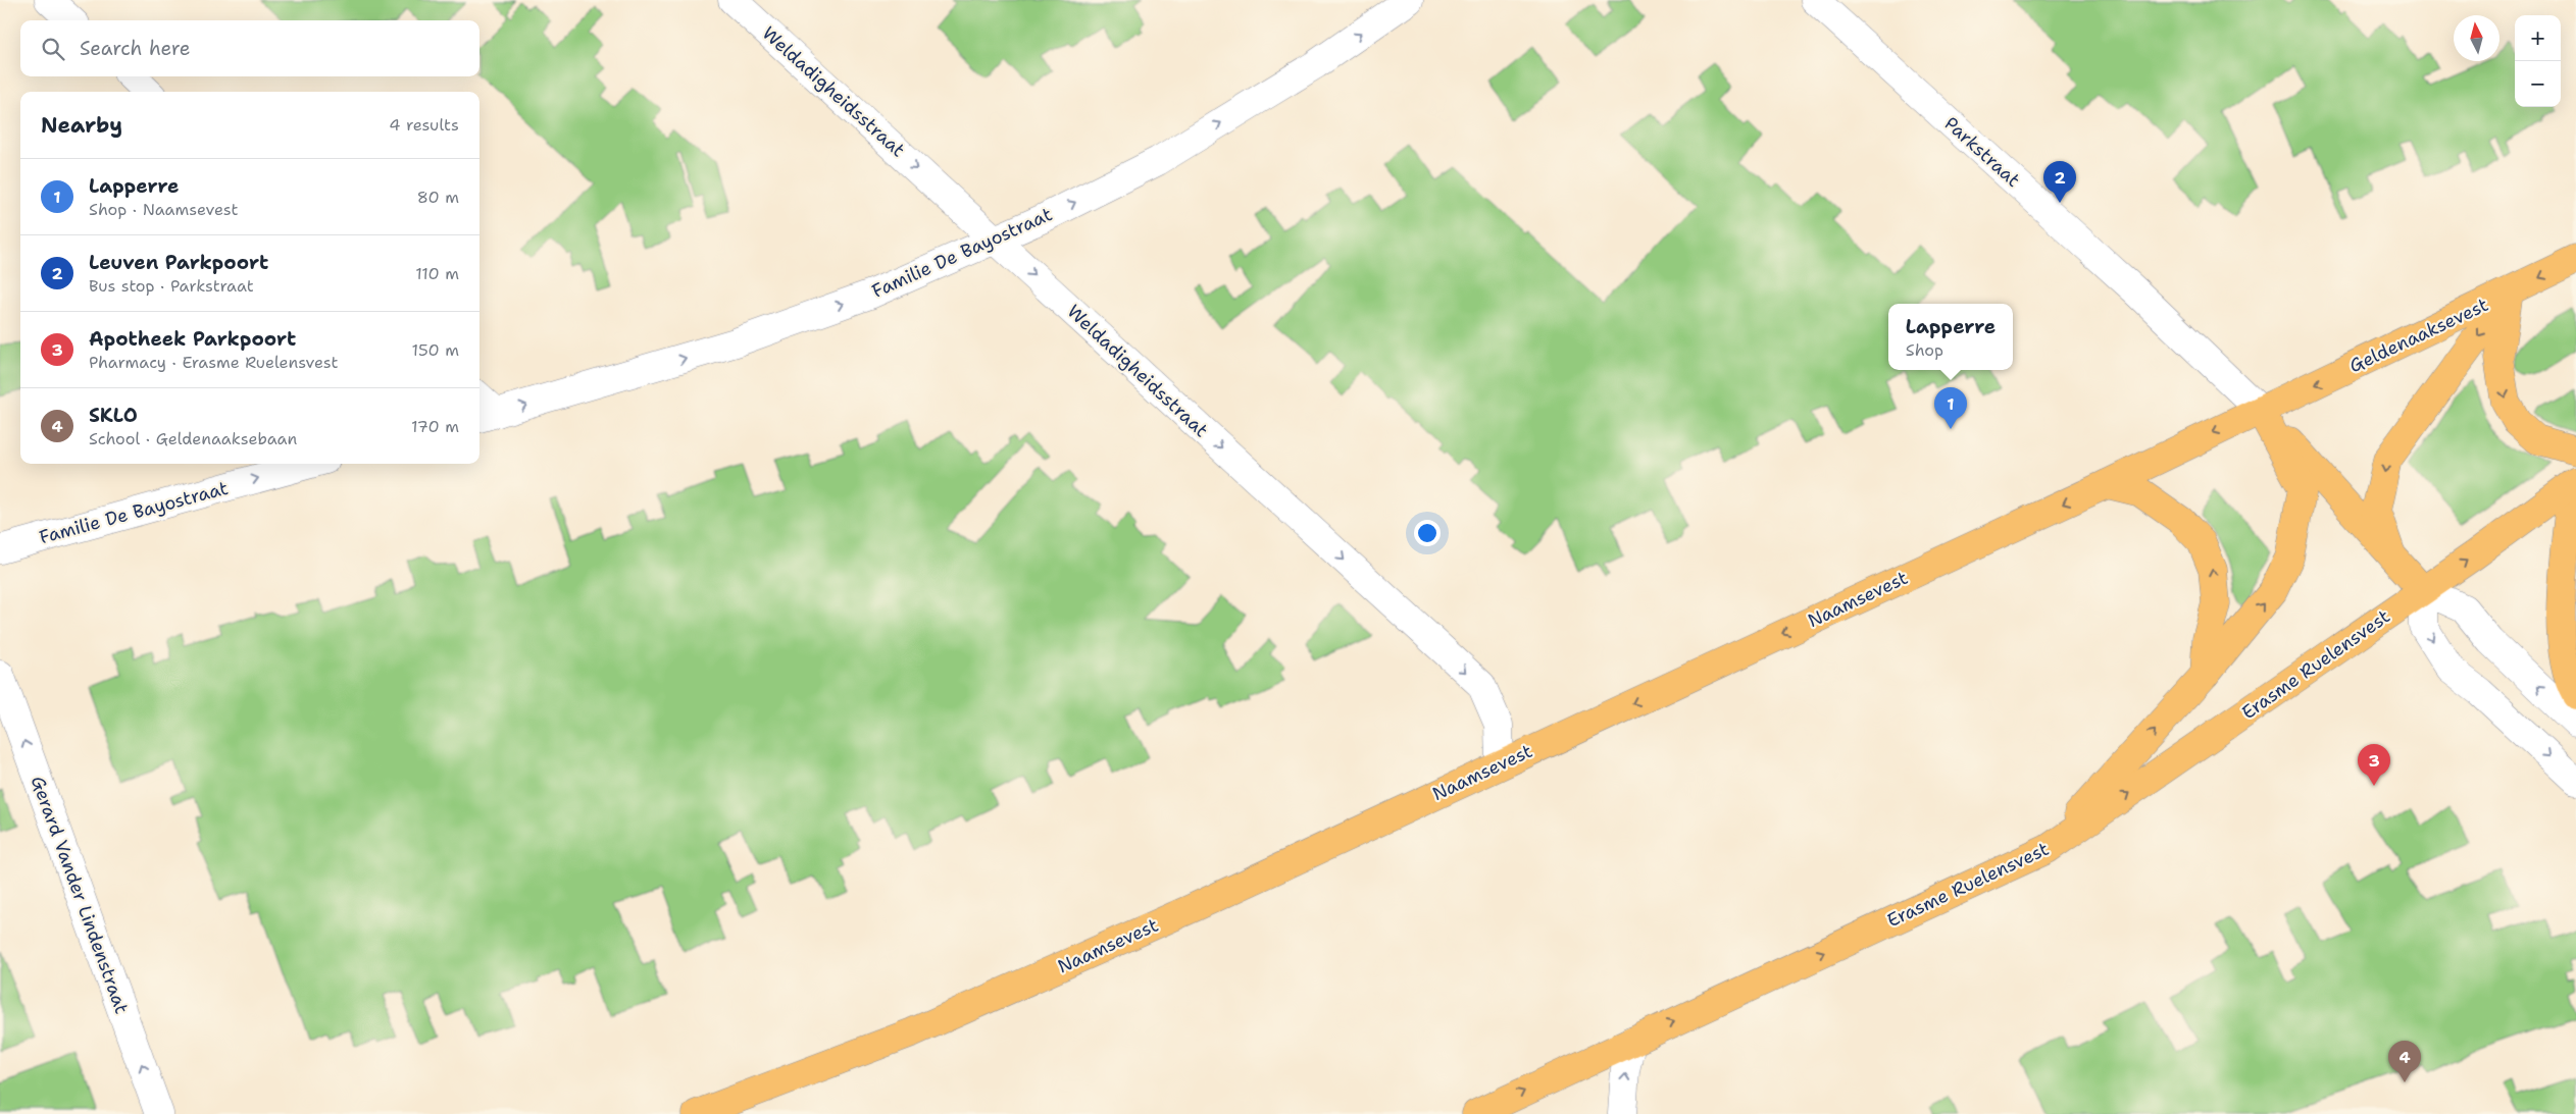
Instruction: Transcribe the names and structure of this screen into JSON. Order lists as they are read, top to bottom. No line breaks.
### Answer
{"streets":{"main road":["Geldenaaksevest","Naamsevest","Erasme Ruelensvest"],"street":["Weldadigheidsstraat","Parkstraat","Familie De Bayostraat","Gerard Vander Lindenstraat"]},"crossings":[["Weldadigheidsstraat","Familie De Bayostraat"],["Weldadigheidsstraat","Naamsevest"],["Parkstraat","Geldenaaksevest"],["Parkstraat","Naamsevest"],["Geldenaaksevest","Naamsevest"]],"one_way":["Weldadigheidsstraat","Familie De Bayostraat","Naamsevest","Erasme Ruelensvest","Gerard Vander Lindenstraat"],"north":"top","page":{"map_buttons":["+","−"],"search":"Search here","heading":["Nearby","4 results"],"list":[{"mark":"1","name":"Lapperre","note":"Shop · Naamsevest","value":"80 m"},{"mark":"2","name":"Leuven Parkpoort","note":"Bus stop · Parkstraat","value":"110 m"},{"mark":"3","name":"Apotheek Parkpoort","note":"Pharmacy · Erasme Ruelensvest","value":"150 m"},{"mark":"4","name":"SKLO","note":"School · Geldenaaksebaan","value":"170 m"}],"pins":["2","1","3","4"],"popup":["Lapperre","Shop"]}}
